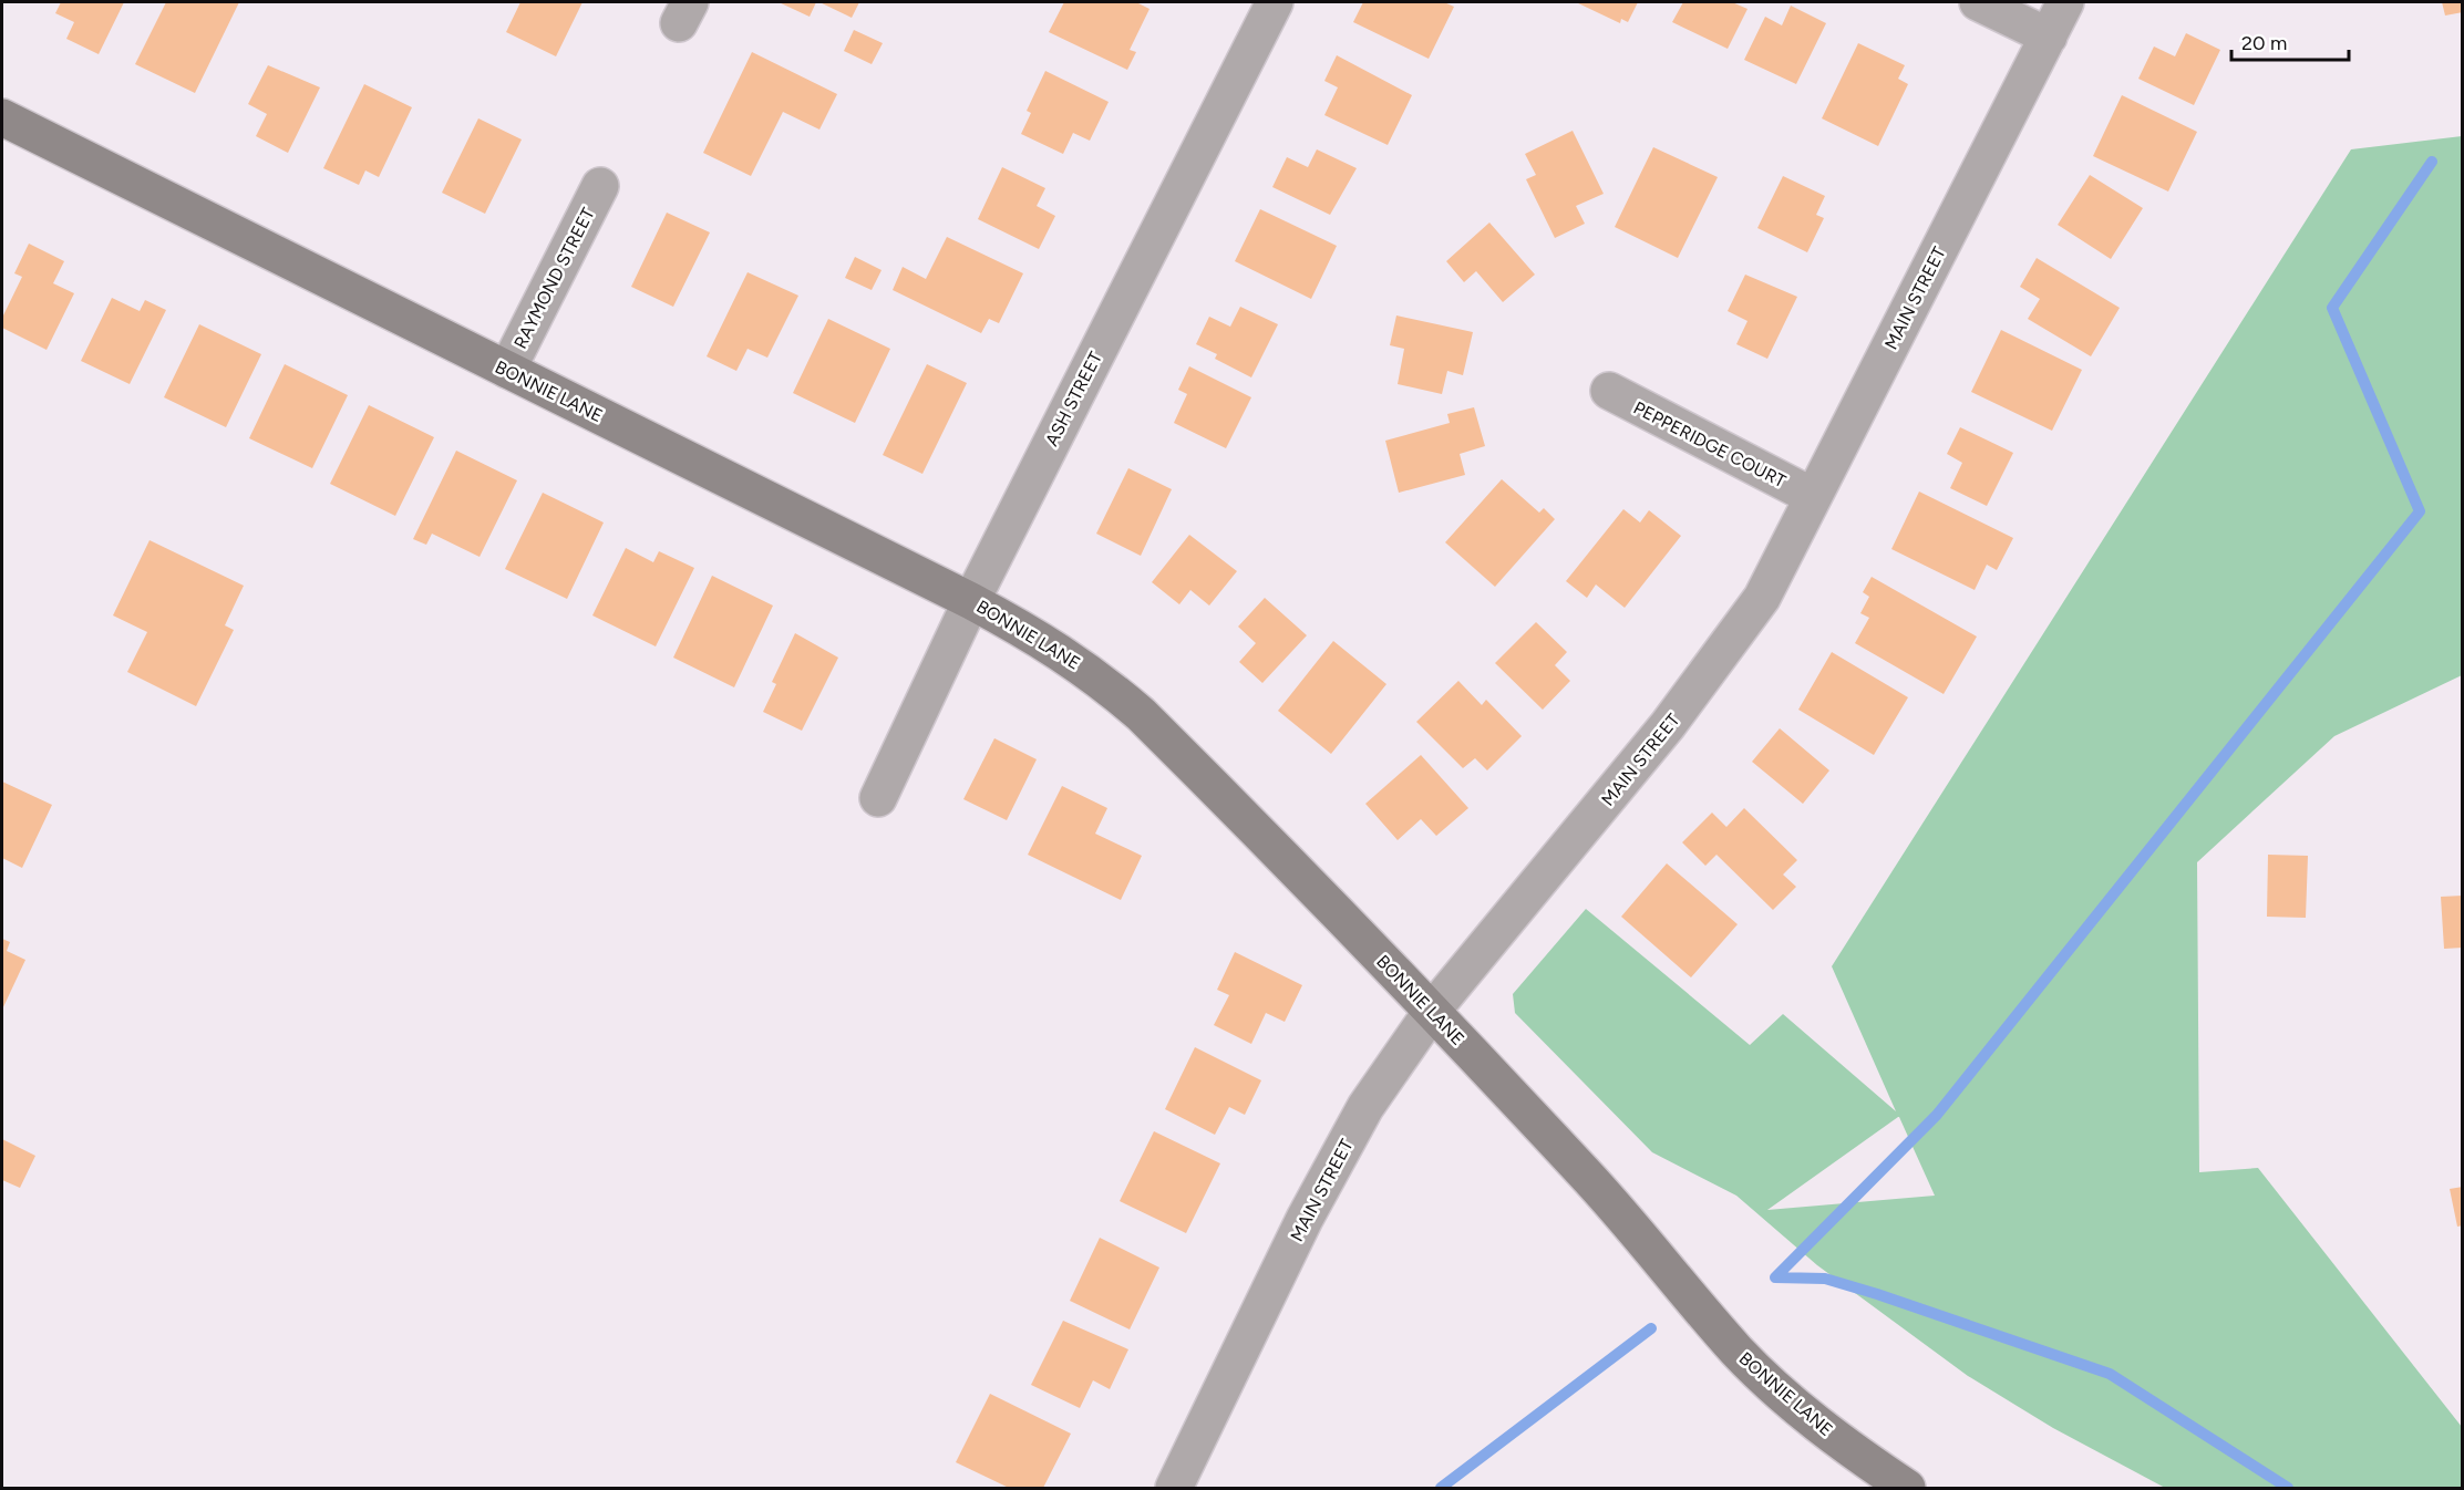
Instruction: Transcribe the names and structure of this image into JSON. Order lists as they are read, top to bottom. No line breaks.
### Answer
{"streets":{"street":["RAYMOND STREET","MAIN STREET","BONNIE LANE","ASH STREET","PEPPERIDGE COURT"]},"crossings":[["RAYMOND STREET","BONNIE LANE"],["MAIN STREET","BONNIE LANE"],["MAIN STREET","PEPPERIDGE COURT"],["BONNIE LANE","ASH STREET"]],"scale_bar":"20 m"}
